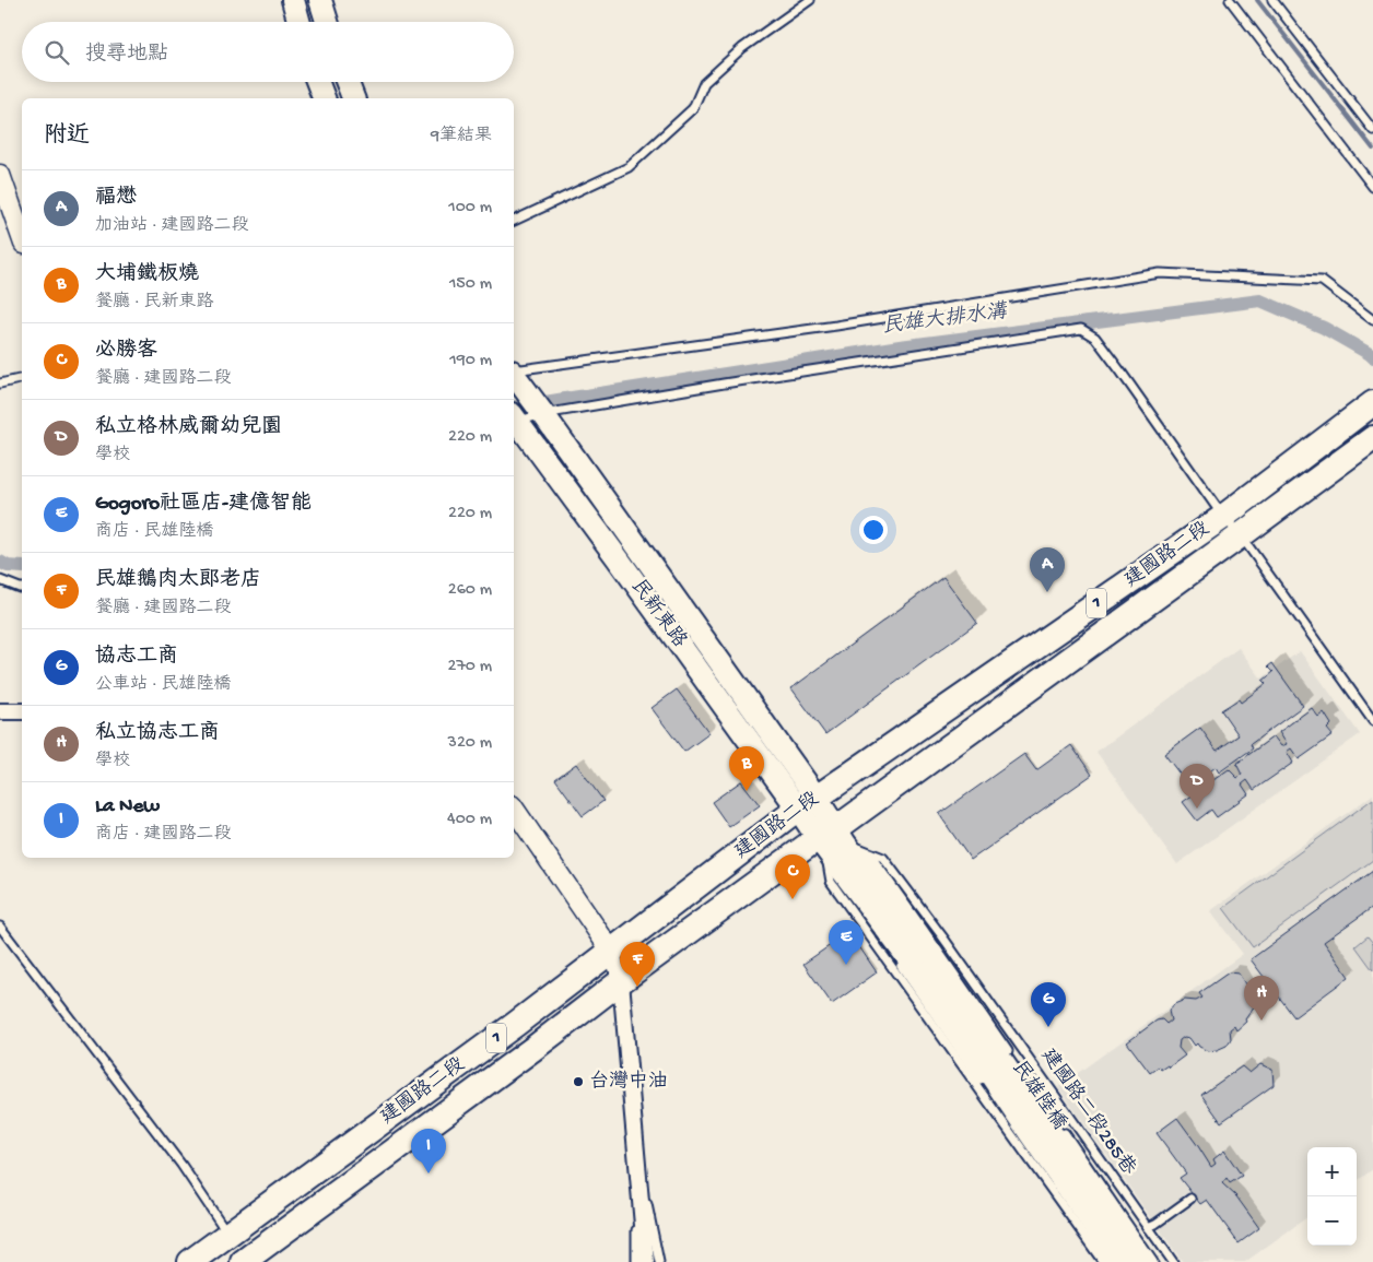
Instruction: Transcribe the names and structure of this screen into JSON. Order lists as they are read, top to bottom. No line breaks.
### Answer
{"streets":{"main road":["建國路二段","1","民新東路","民雄陸橋"],"lane":["建國路二段285巷"]},"crossings":[["建國路二段","民新東路"],["建國路二段","建國路二段285巷"]],"water":["民雄大排水溝"],"places":["台灣中油"],"page":{"search":"搜尋地點","heading":["附近","9筆結果"],"list":[{"mark":"A","name":"福懋","note":"加油站 · 建國路二段","value":"100 m"},{"mark":"B","name":"大埔鐵板燒","note":"餐廳 · 民新東路","value":"150 m"},{"mark":"C","name":"必勝客","note":"餐廳 · 建國路二段","value":"190 m"},{"mark":"D","name":"私立格林威爾幼兒園","note":"學校","value":"220 m"},{"mark":"E","name":"Gogoro社區店-建億智能","note":"商店 · 民雄陸橋","value":"220 m"},{"mark":"F","name":"民雄鵝肉太郎老店","note":"餐廳 · 建國路二段","value":"260 m"},{"mark":"G","name":"協志工商","note":"公車站 · 民雄陸橋","value":"270 m"},{"mark":"H","name":"私立協志工商","note":"學校","value":"320 m"},{"mark":"I","name":"La New","note":"商店 · 建國路二段","value":"400 m"}],"pins":["A","B","D","C","E","F","H","G","I"],"map_buttons":["+","−"]}}
